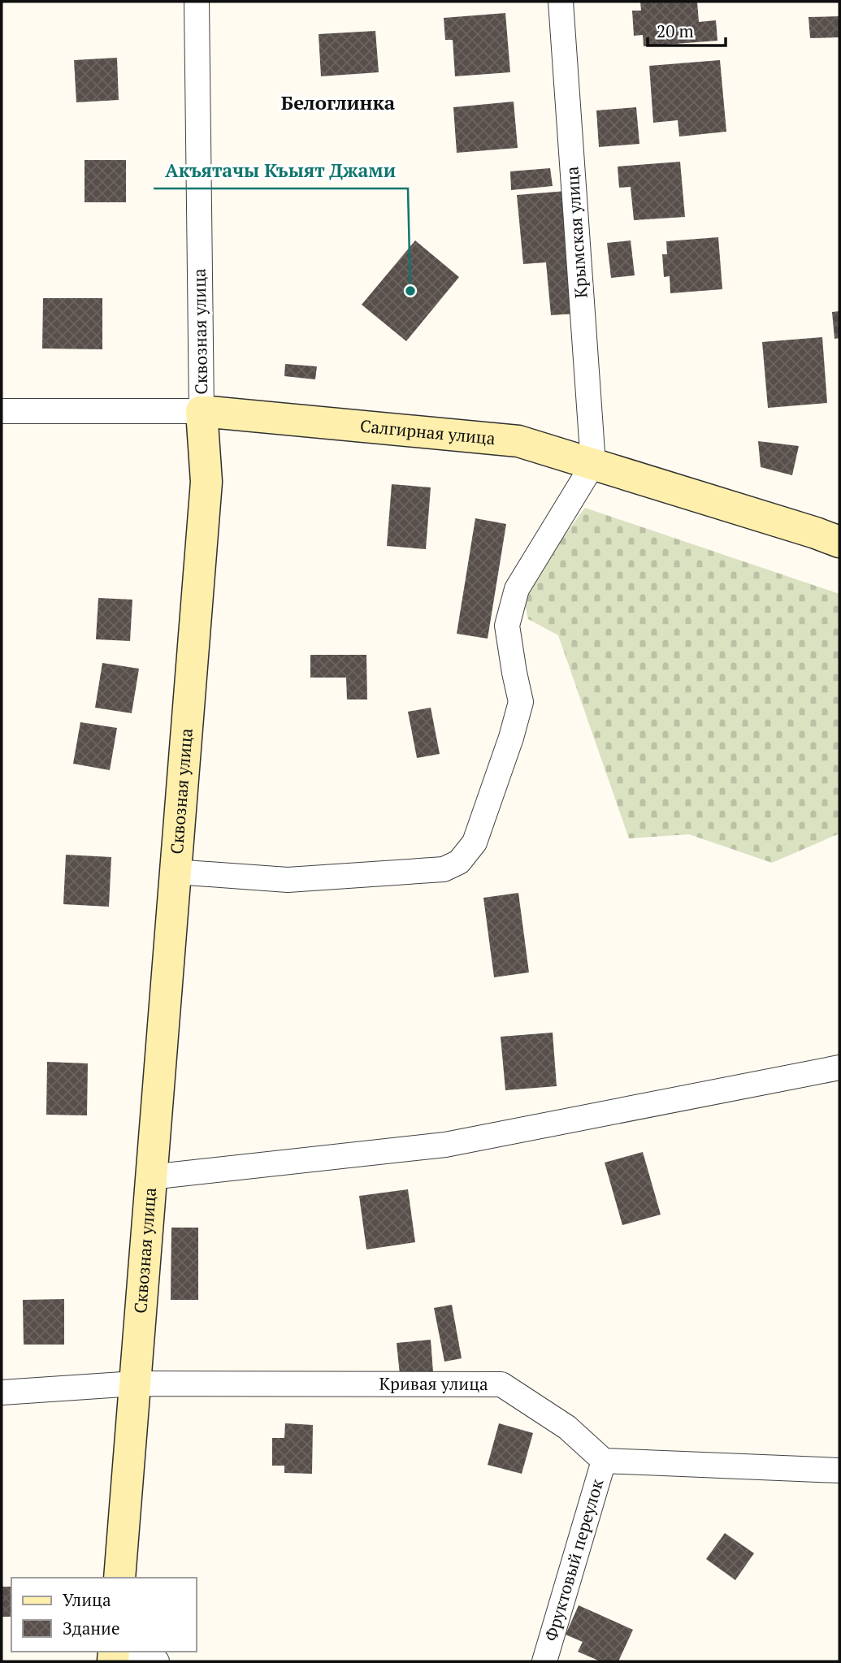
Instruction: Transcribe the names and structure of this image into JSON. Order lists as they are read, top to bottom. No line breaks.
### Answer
{"streets":{"main road":["Сквозная улица","Салгирная улица"],"street":["Крымская улица","Кривая улица","Фруктовый переулок"]},"crossings":[["Крымская улица","Салгирная улица"],["Сквозная улица","Салгирная улица"],["Сквозная улица","Кривая улица"],["Кривая улица","Фруктовый переулок"]],"districts":["Белоглинка"],"places":["Акъятачы Къыят Джами"],"legend":["Улица","Здание"],"scale_bar":"20 m"}
